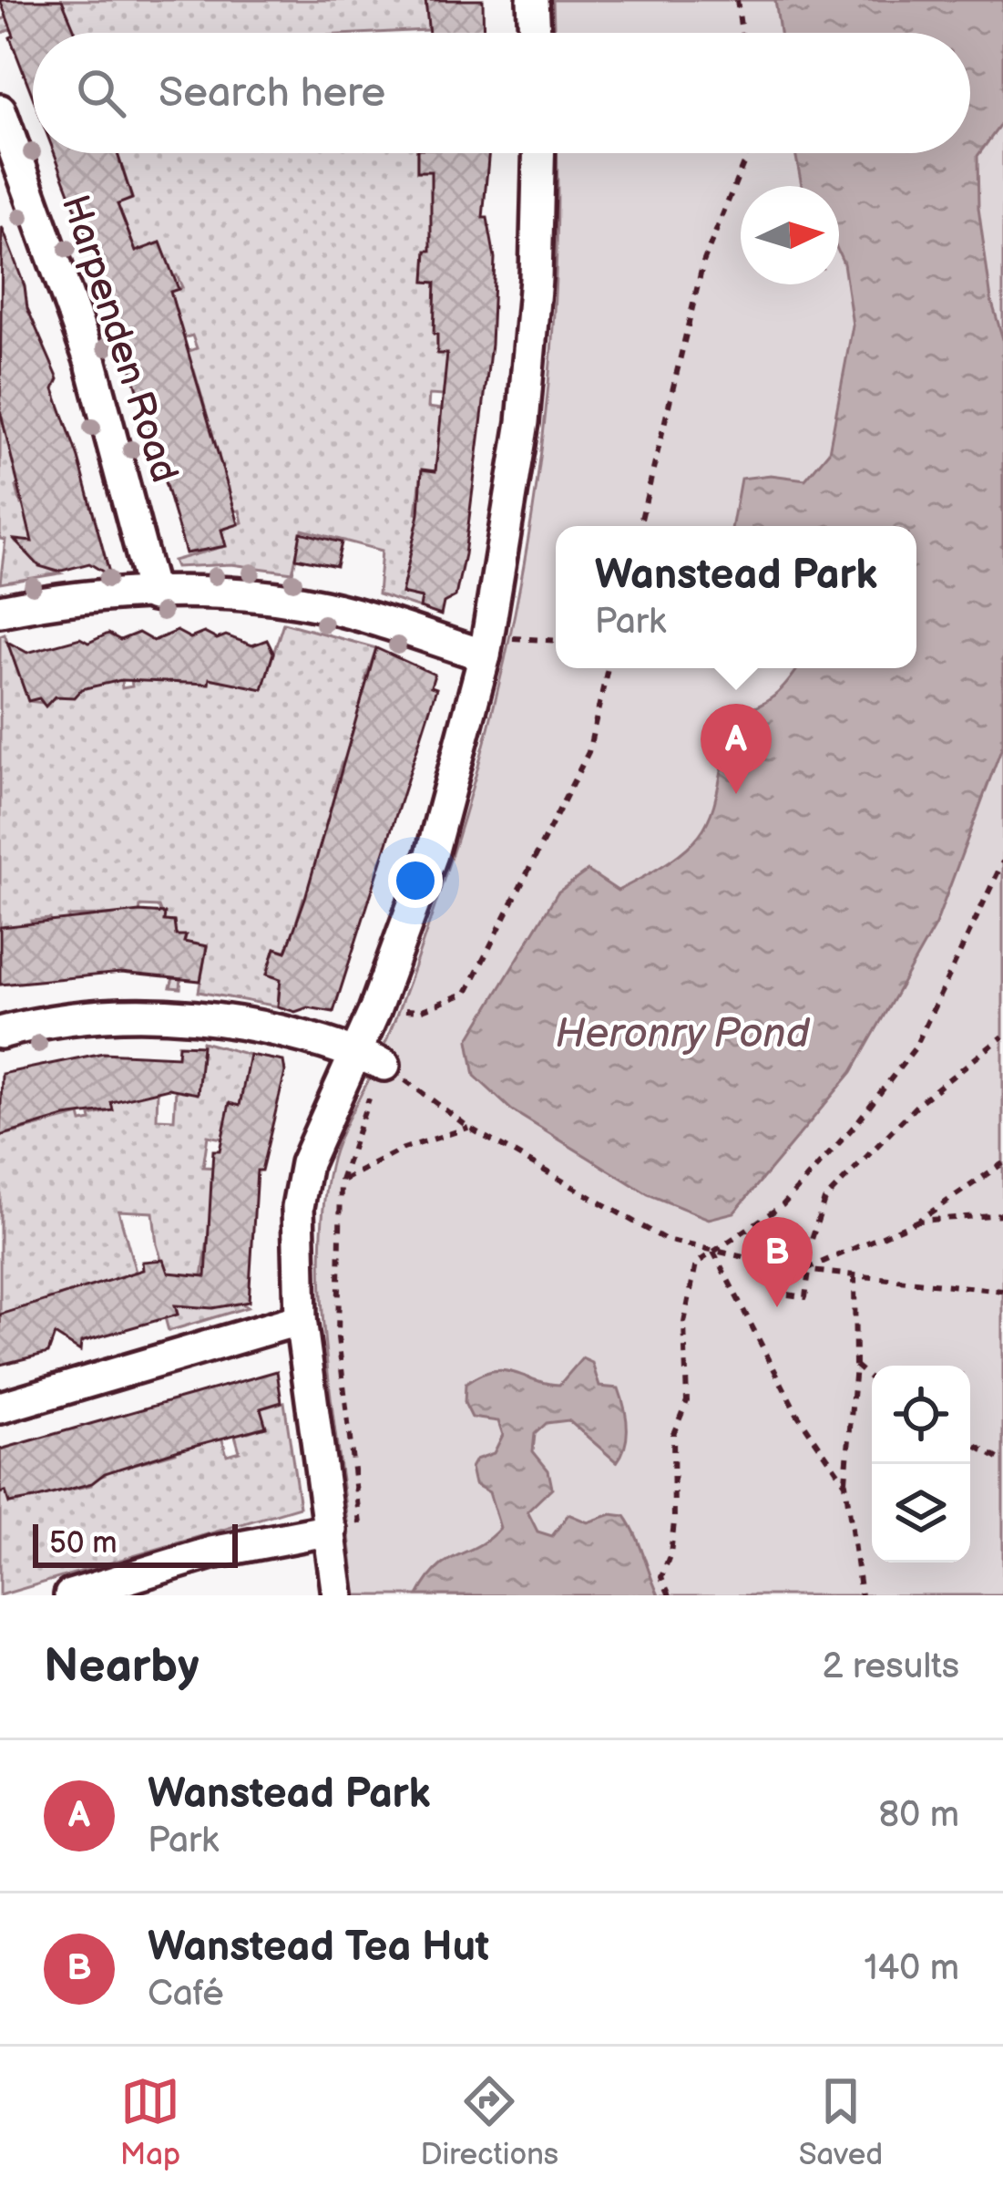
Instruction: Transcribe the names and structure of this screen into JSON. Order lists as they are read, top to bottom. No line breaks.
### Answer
{"streets":{"street":["Harpenden Road"]},"water":["Heronry Pond"],"scale_bar":"50 m","north":"right","page":{"search":"Search here","popup":["Wanstead Park","Park"],"pins":["A","B"],"scale":"50 m","heading":["Nearby","2 results"],"list":[{"mark":"A","name":"Wanstead Park","note":"Park","value":"80 m"},{"mark":"B","name":"Wanstead Tea Hut","note":"Café","value":"140 m"}],"nav":["Map","Directions","Saved"]}}
